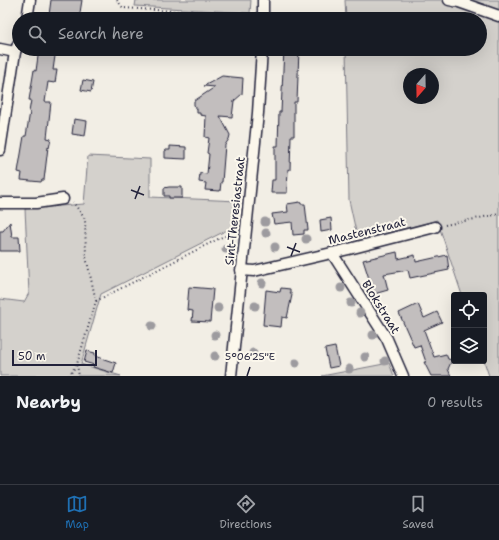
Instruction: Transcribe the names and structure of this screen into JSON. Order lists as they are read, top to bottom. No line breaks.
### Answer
{"streets":{"street":["Sint-Theresiastraat","Mastenstraat","Blokstraat"]},"crossings":[["Sint-Theresiastraat","Mastenstraat"],["Mastenstraat","Blokstraat"]],"scale_bar":"50 m","north":"bottom","page":{"search":"Search here","scale":"50 m","heading":["Nearby","0 results"],"nav":["Map","Directions","Saved"]},"coordinates":["5°06'25\"E"]}
